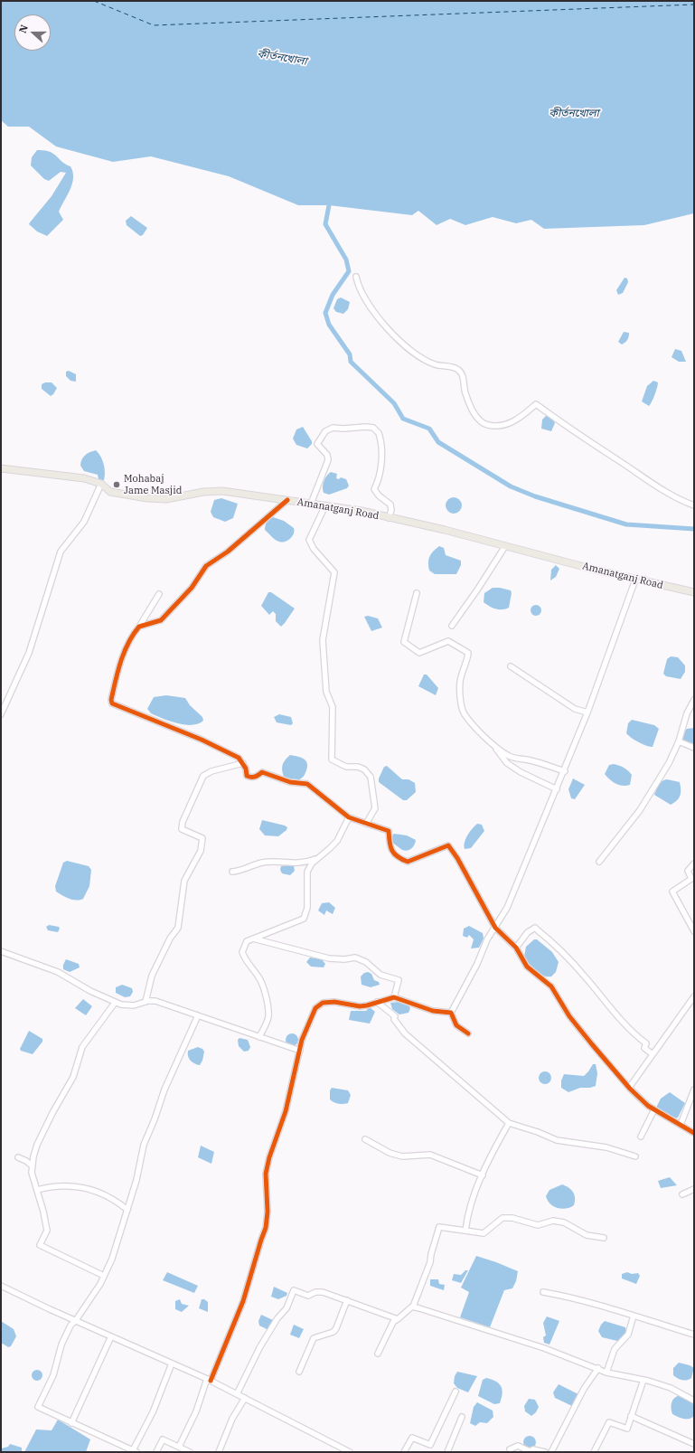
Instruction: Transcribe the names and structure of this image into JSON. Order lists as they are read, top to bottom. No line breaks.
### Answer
{"streets":{"main road":["Amanatganj Road"]},"water":["কীর্তনখোলা"],"places":["Mohabaj Jame Masjid"],"north":"left"}
